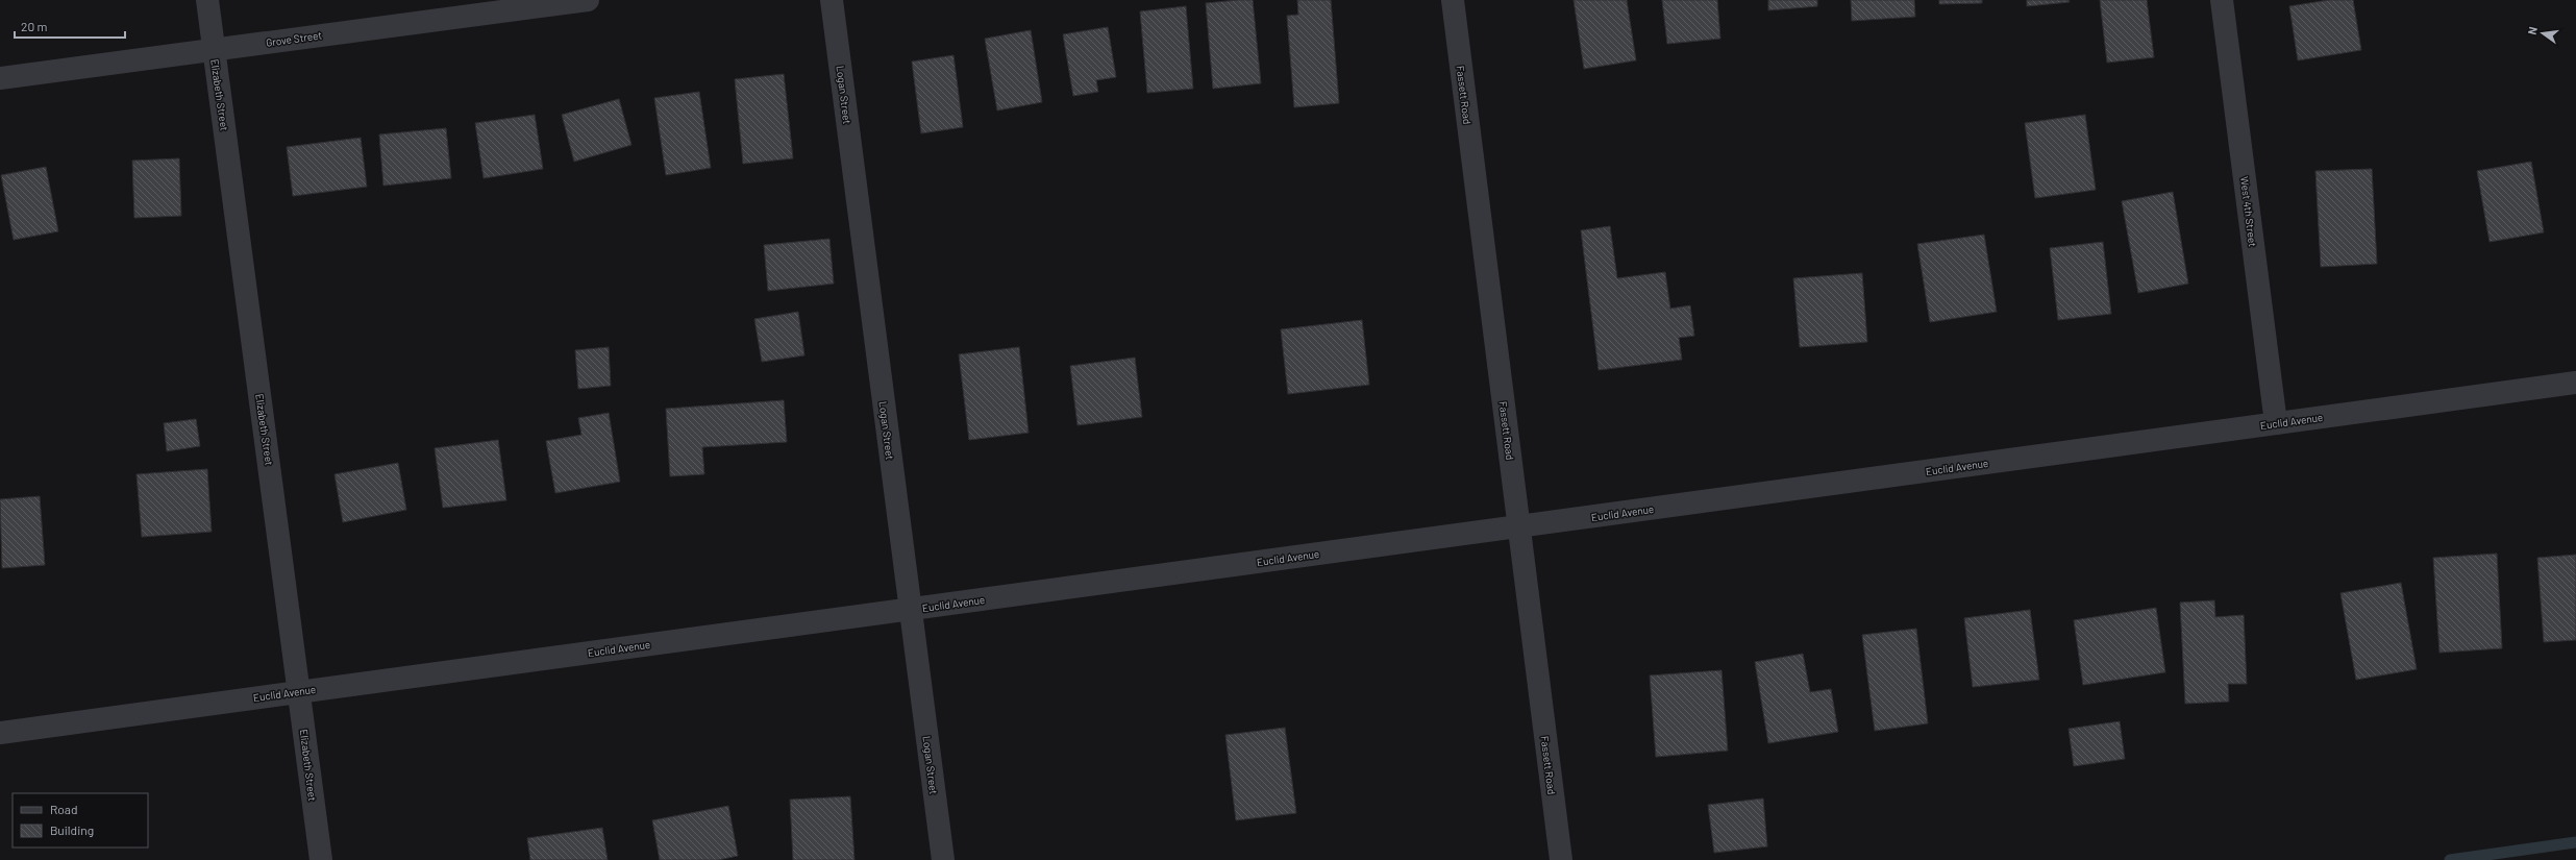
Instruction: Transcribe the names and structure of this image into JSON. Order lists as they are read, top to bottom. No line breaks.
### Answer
{"streets":{"street":["Grove Street","Elizabeth Street","Logan Street","Fassett Road","West 4th Street","Euclid Avenue"]},"crossings":[["Grove Street","Elizabeth Street"],["Elizabeth Street","Euclid Avenue"],["Logan Street","Euclid Avenue"],["Fassett Road","Euclid Avenue"],["West 4th Street","Euclid Avenue"]],"legend":["Road","Building"],"scale_bar":"20 m","north":"left"}
